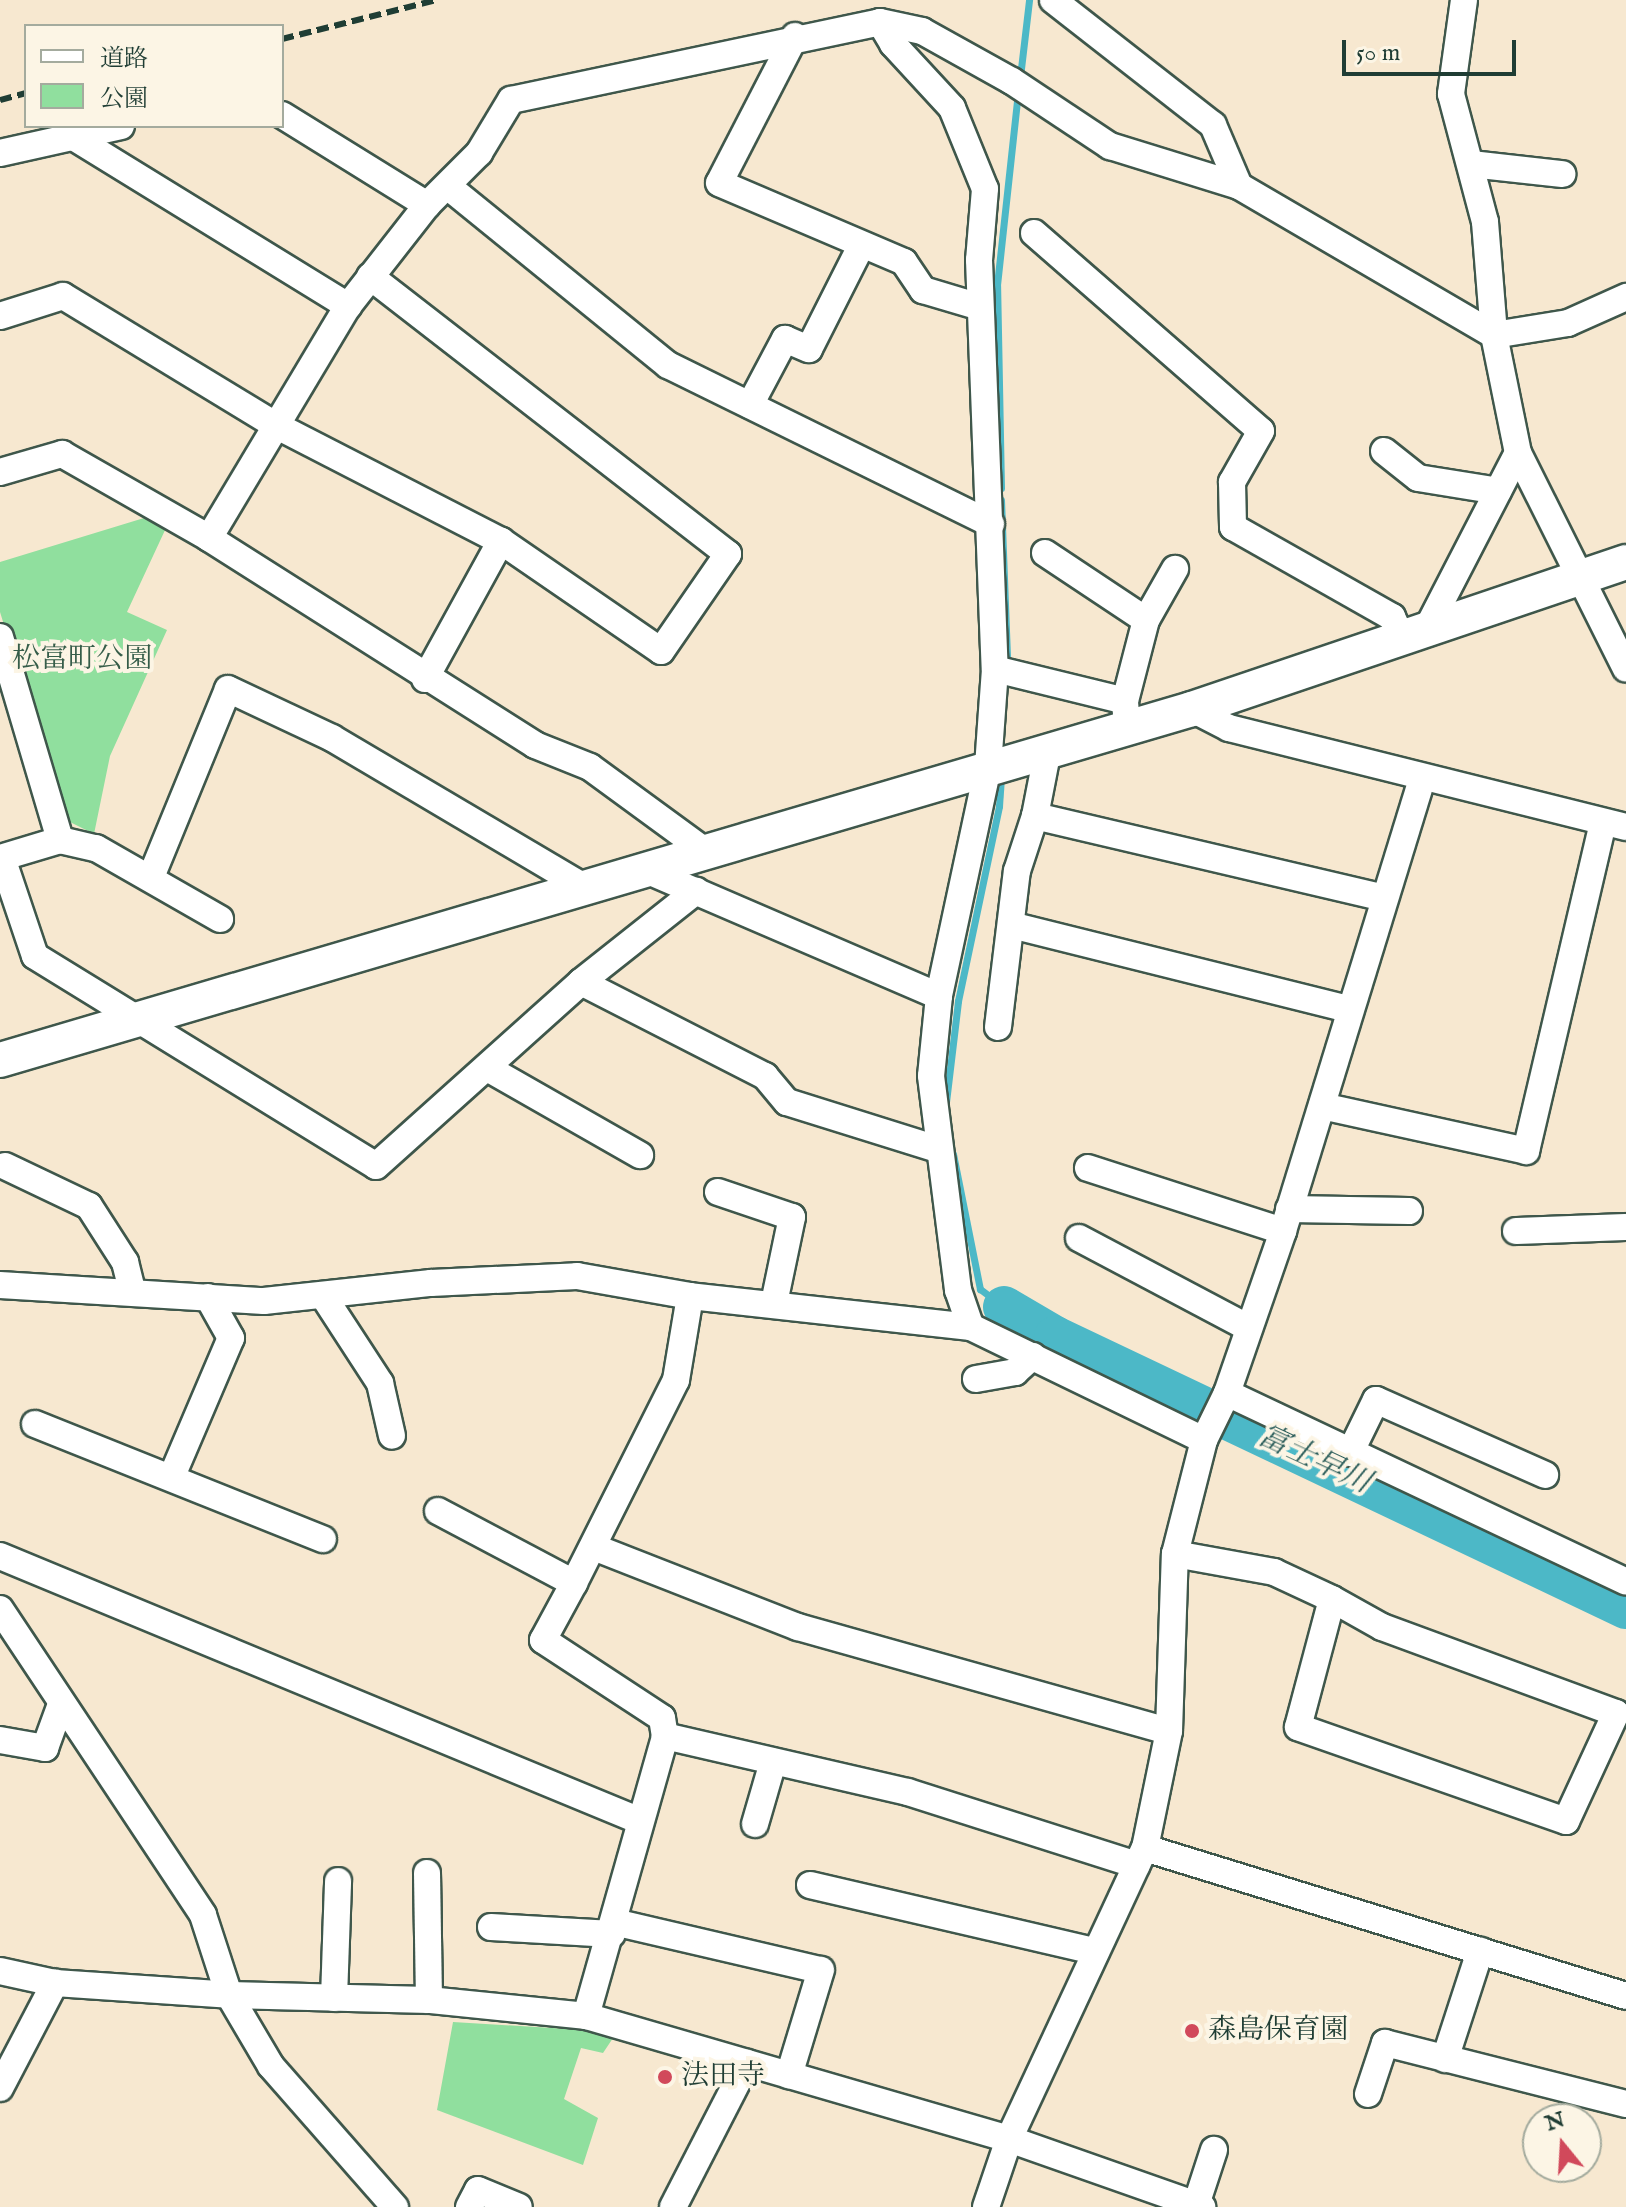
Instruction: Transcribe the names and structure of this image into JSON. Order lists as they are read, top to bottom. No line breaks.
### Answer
{"water":["富士早川"],"parks":["松富町公園"],"places":["森島保育園","法田寺"],"legend":["道路","公園"],"scale_bar":"50 m","north":"top"}
